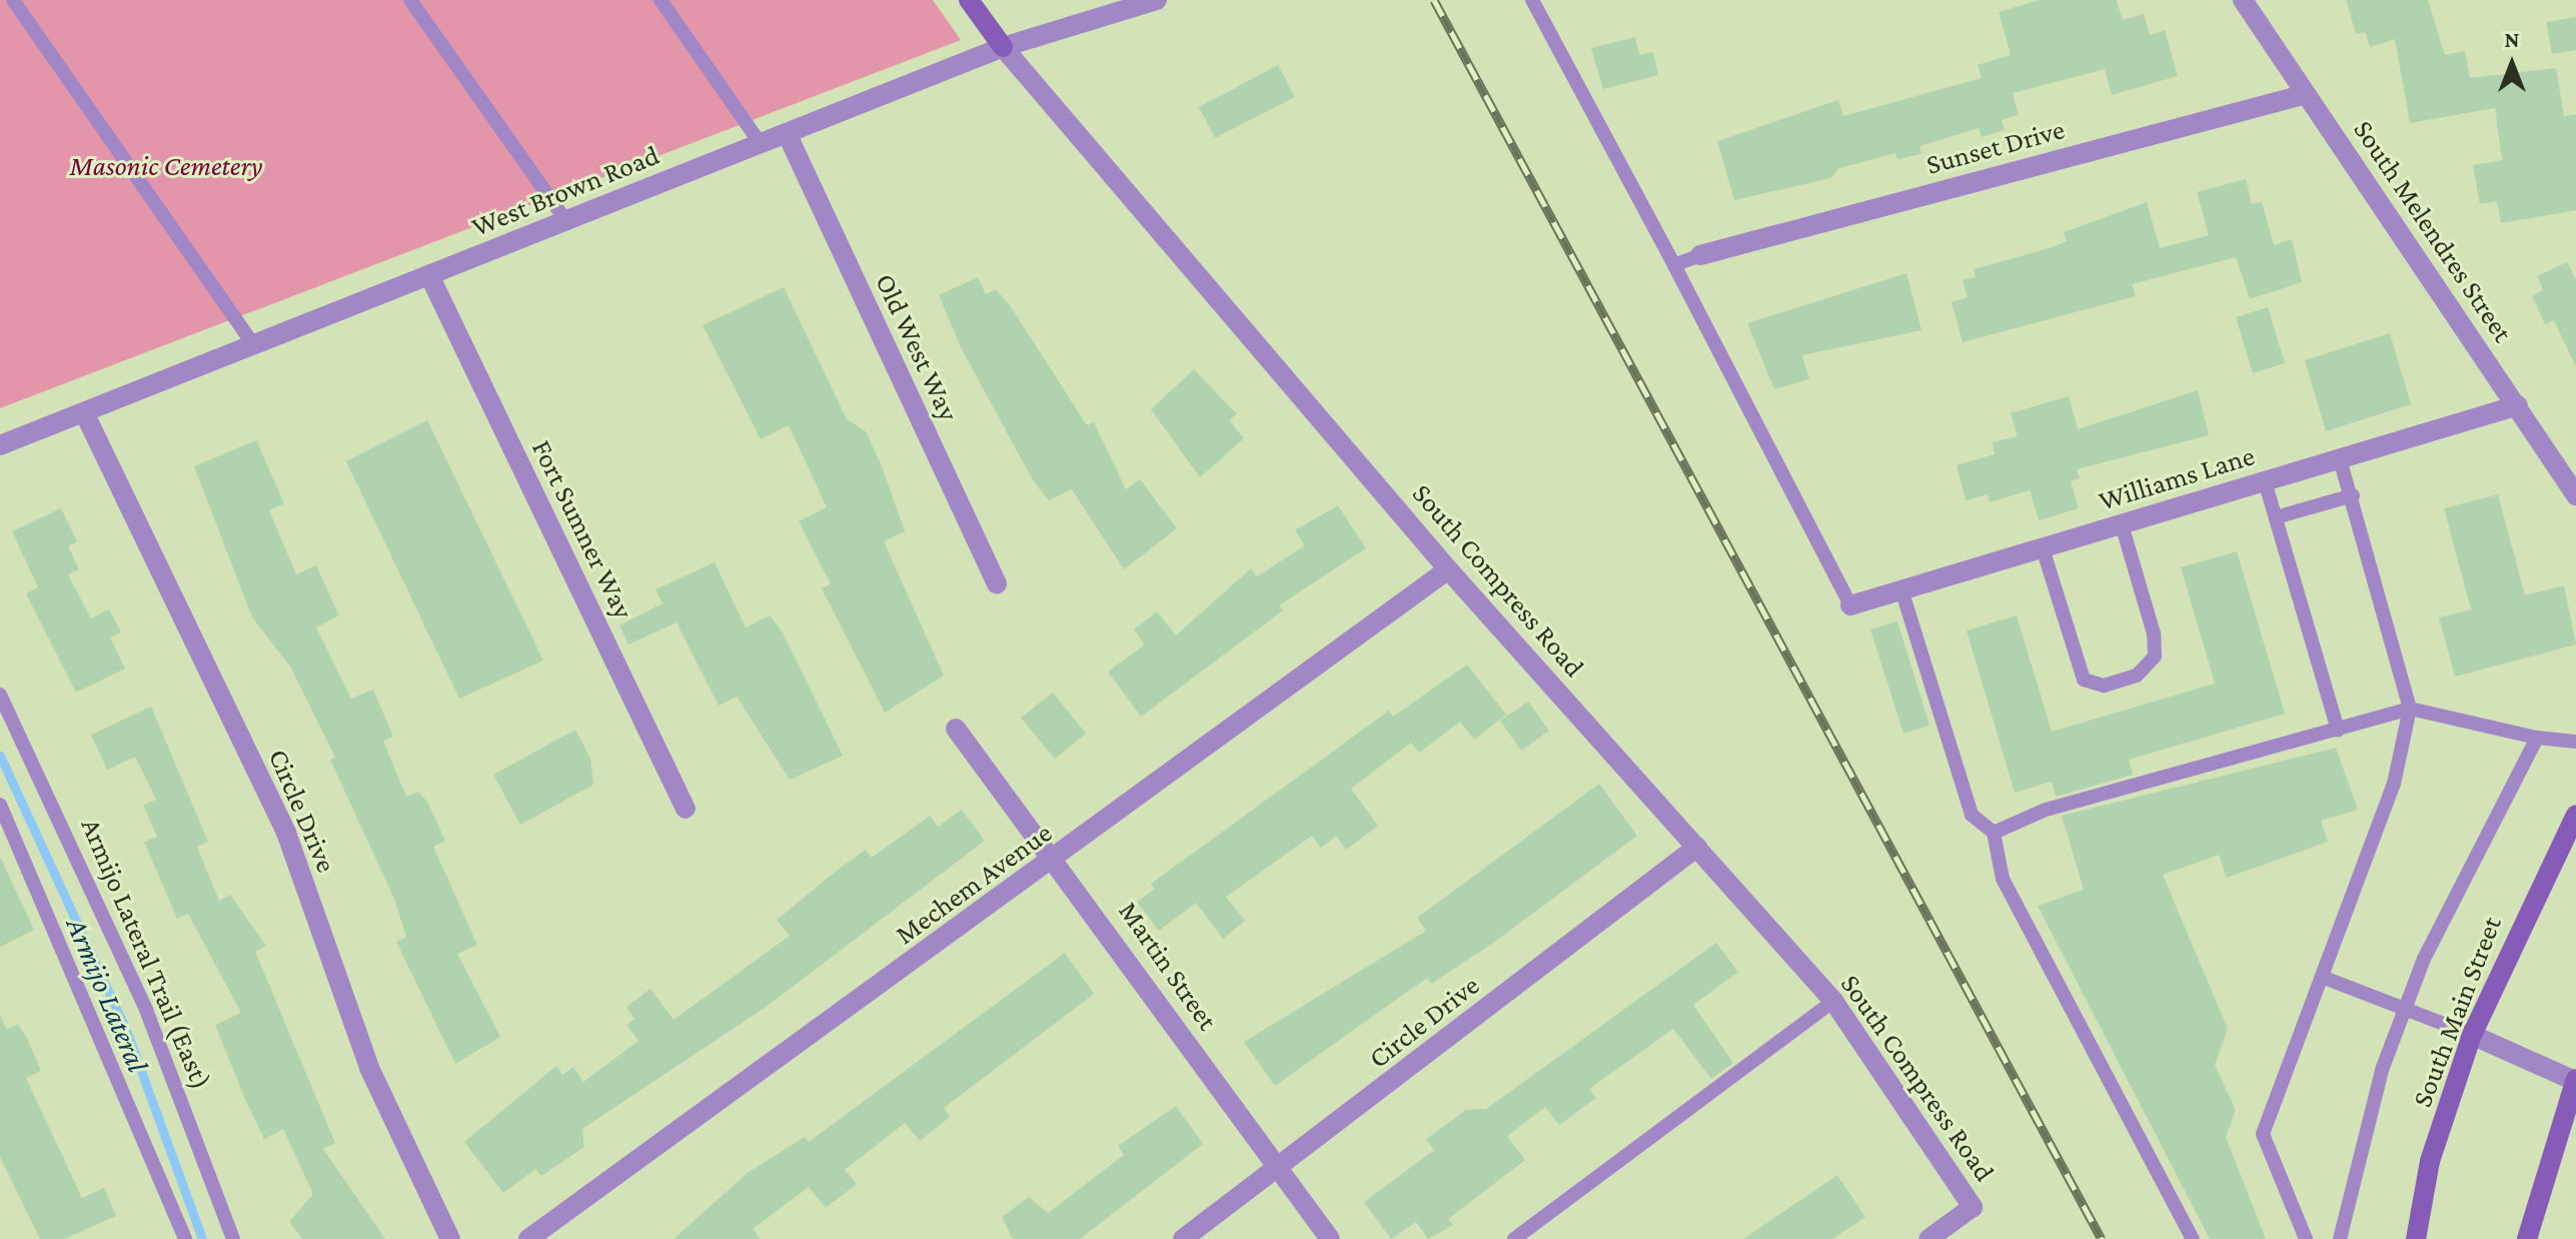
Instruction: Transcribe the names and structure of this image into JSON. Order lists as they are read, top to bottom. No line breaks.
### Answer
{"streets":{"main road":["South Compress Road","South Main Street"],"street":["Sunset Drive","West Brown Road","South Melendres Street","Old West Way","Williams Lane","Fort Sumner Way","Circle Drive","Mechem Avenue","Martin Street"],"lane":["Armijo Lateral Trail (East)"]},"crossings":[["Sunset Drive","South Melendres Street"],["West Brown Road","Old West Way"],["West Brown Road","Fort Sumner Way"],["West Brown Road","South Compress Road"],["West Brown Road","Circle Drive"],["South Melendres Street","Williams Lane"],["South Compress Road","Circle Drive"],["South Compress Road","Mechem Avenue"],["Circle Drive","Martin Street"],["Mechem Avenue","Martin Street"]],"water":["Armijo Lateral"],"parks":["Masonic Cemetery"],"north":"top"}
